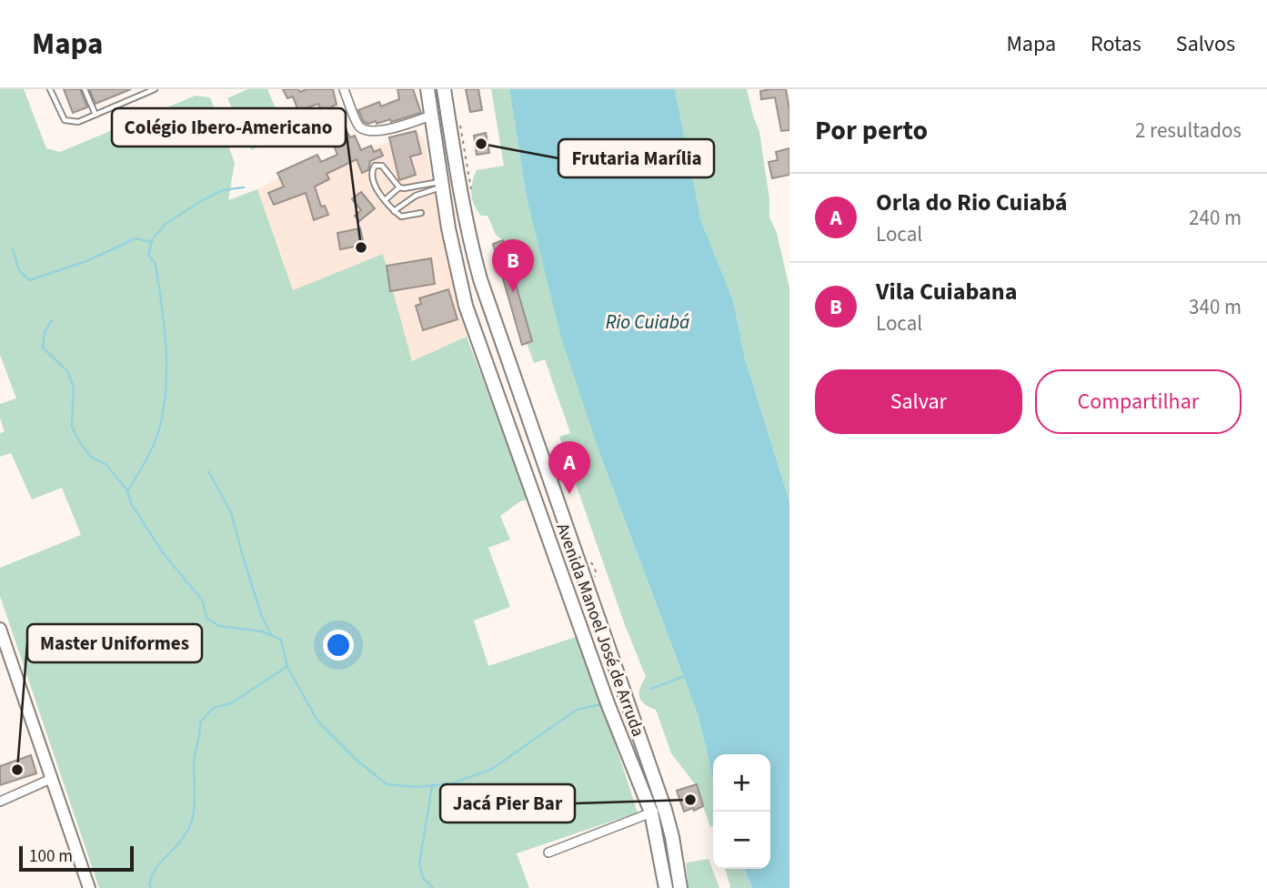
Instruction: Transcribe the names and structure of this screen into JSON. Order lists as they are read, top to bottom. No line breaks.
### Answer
{"streets":{"main road":["Avenida Manoel José de Arruda"]},"water":["Rio Cuiabá"],"places":["Frutaria Marília","Colégio Ibero-Americano","Master Uniformes","Jacá Pier Bar"],"scale_bar":"100 m","page":{"header":"Mapa","nav":["Mapa","Rotas","Salvos"],"heading":["Por perto","2 resultados"],"list":[{"mark":"A","name":"Orla do Rio Cuiabá","note":"Local","value":"240 m"},{"mark":"B","name":"Vila Cuiabana","note":"Local","value":"340 m"}],"pins":["B","A"],"buttons":["Salvar","Compartilhar"],"map_buttons":["+","−"],"scale":"100 m"}}
